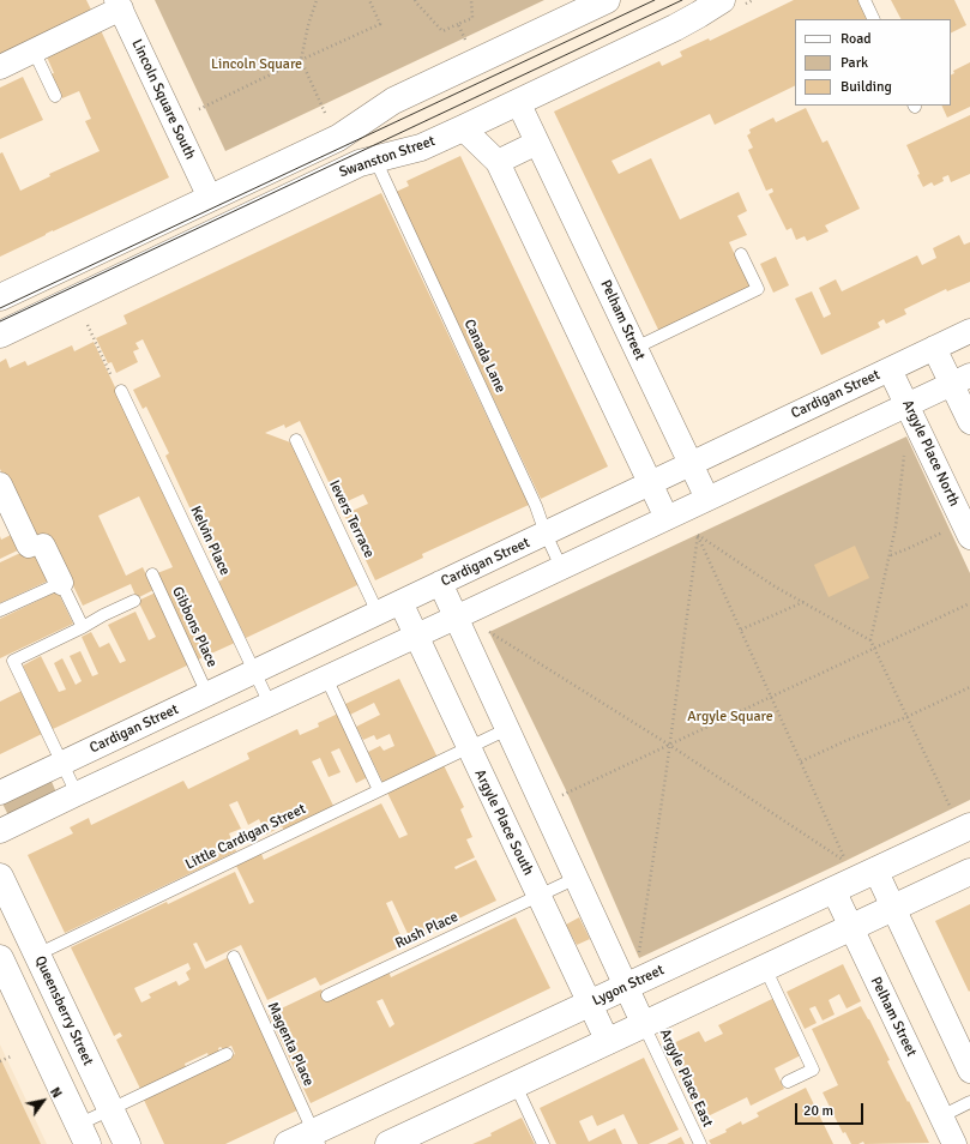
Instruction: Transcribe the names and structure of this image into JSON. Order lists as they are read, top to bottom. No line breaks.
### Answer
{"streets":{"street":["Lincoln Square South","Swanston Street","Pelham Street","Cardigan Street","Argyle Place North","Argyle Place South","Lygon Street","Queensberry Street"],"lane":["Canada Lane","Ievers Terrace","Kelvin Place","Gibbons Place","Little Cardigan Street","Rush Place","Magenta Place","Argyle Place East"]},"crossings":[["Swanston Street","Pelham Street"],["Swanston Street","Canada Lane"],["Pelham Street","Cardigan Street"],["Pelham Street","Lygon Street"],["Canada Lane","Cardigan Street"],["Cardigan Street","Argyle Place North"],["Cardigan Street","Ievers Terrace"],["Cardigan Street","Kelvin Place"],["Cardigan Street","Gibbons Place"],["Cardigan Street","Argyle Place South"],["Argyle Place South","Little Cardigan Street"],["Argyle Place South","Rush Place"],["Argyle Place South","Lygon Street"],["Little Cardigan Street","Queensberry Street"],["Lygon Street","Magenta Place"]],"parks":["Lincoln Square","Argyle Square"],"legend":["Road","Park","Building"],"scale_bar":"20 m","north":"top right"}
